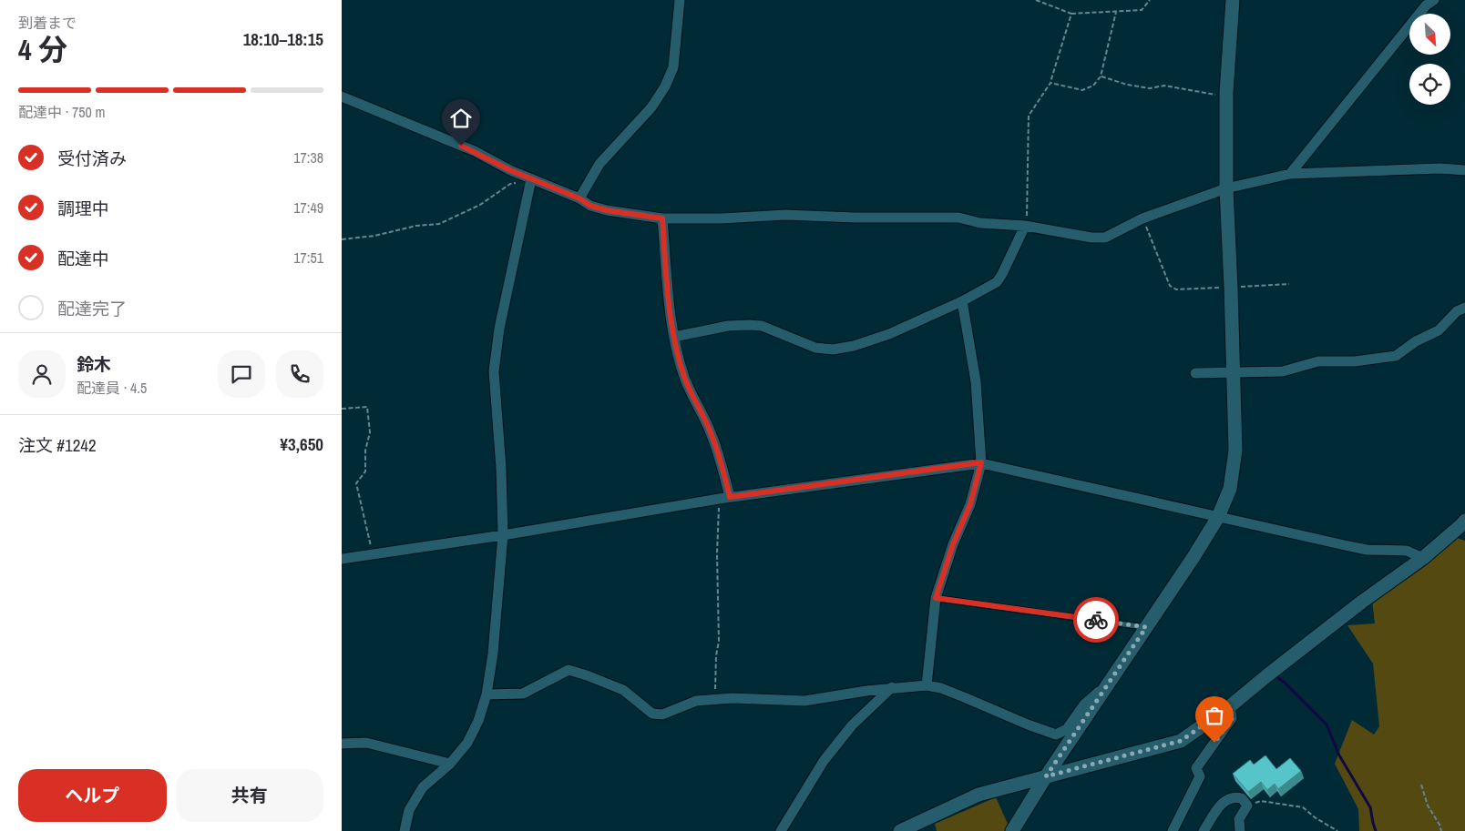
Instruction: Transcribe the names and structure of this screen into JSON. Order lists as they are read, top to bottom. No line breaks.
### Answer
{"north":"bottom right","page":{"heading":["4 分","到着まで","18:10–18:15"],"panel":["鈴木","配達員 · 4.5","注文 #1242","¥3,650"],"bar":"配達中 · 750 m","list":[["受付済み","17:38"],["調理中","17:49"],["配達中","17:51"],"配達完了"],"buttons":["ヘルプ","共有"]}}
